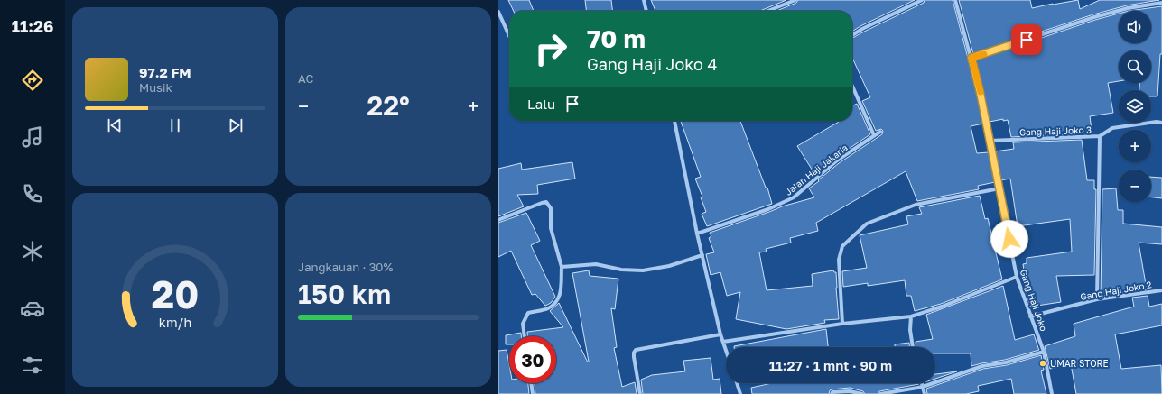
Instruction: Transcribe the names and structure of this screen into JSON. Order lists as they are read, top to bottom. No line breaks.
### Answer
{"streets":{"street":["Gang Haji Joko 3","Jalan Haji Jakaria","Gang Haji Joko 2","Gang Haji Joko"]},"crossings":[["Gang Haji Joko 3","Gang Haji Joko"],["Gang Haji Joko 2","Gang Haji Joko"]],"places":["UMAR STORE"],"page":{"tabs":"11:26","tile":["AC",["Jangkauan · 30%","150 km"]],"map_buttons":["+","−"],"turn":["70 m","Gang Haji Joko 4"],"song":["97.2 FM","Musik"],"then":"Lalu","heat":["−","22°","+"],"limit":"30","trip":"11:27 · 1 mnt · 90 m","gauge":["20","km/h"]}}
